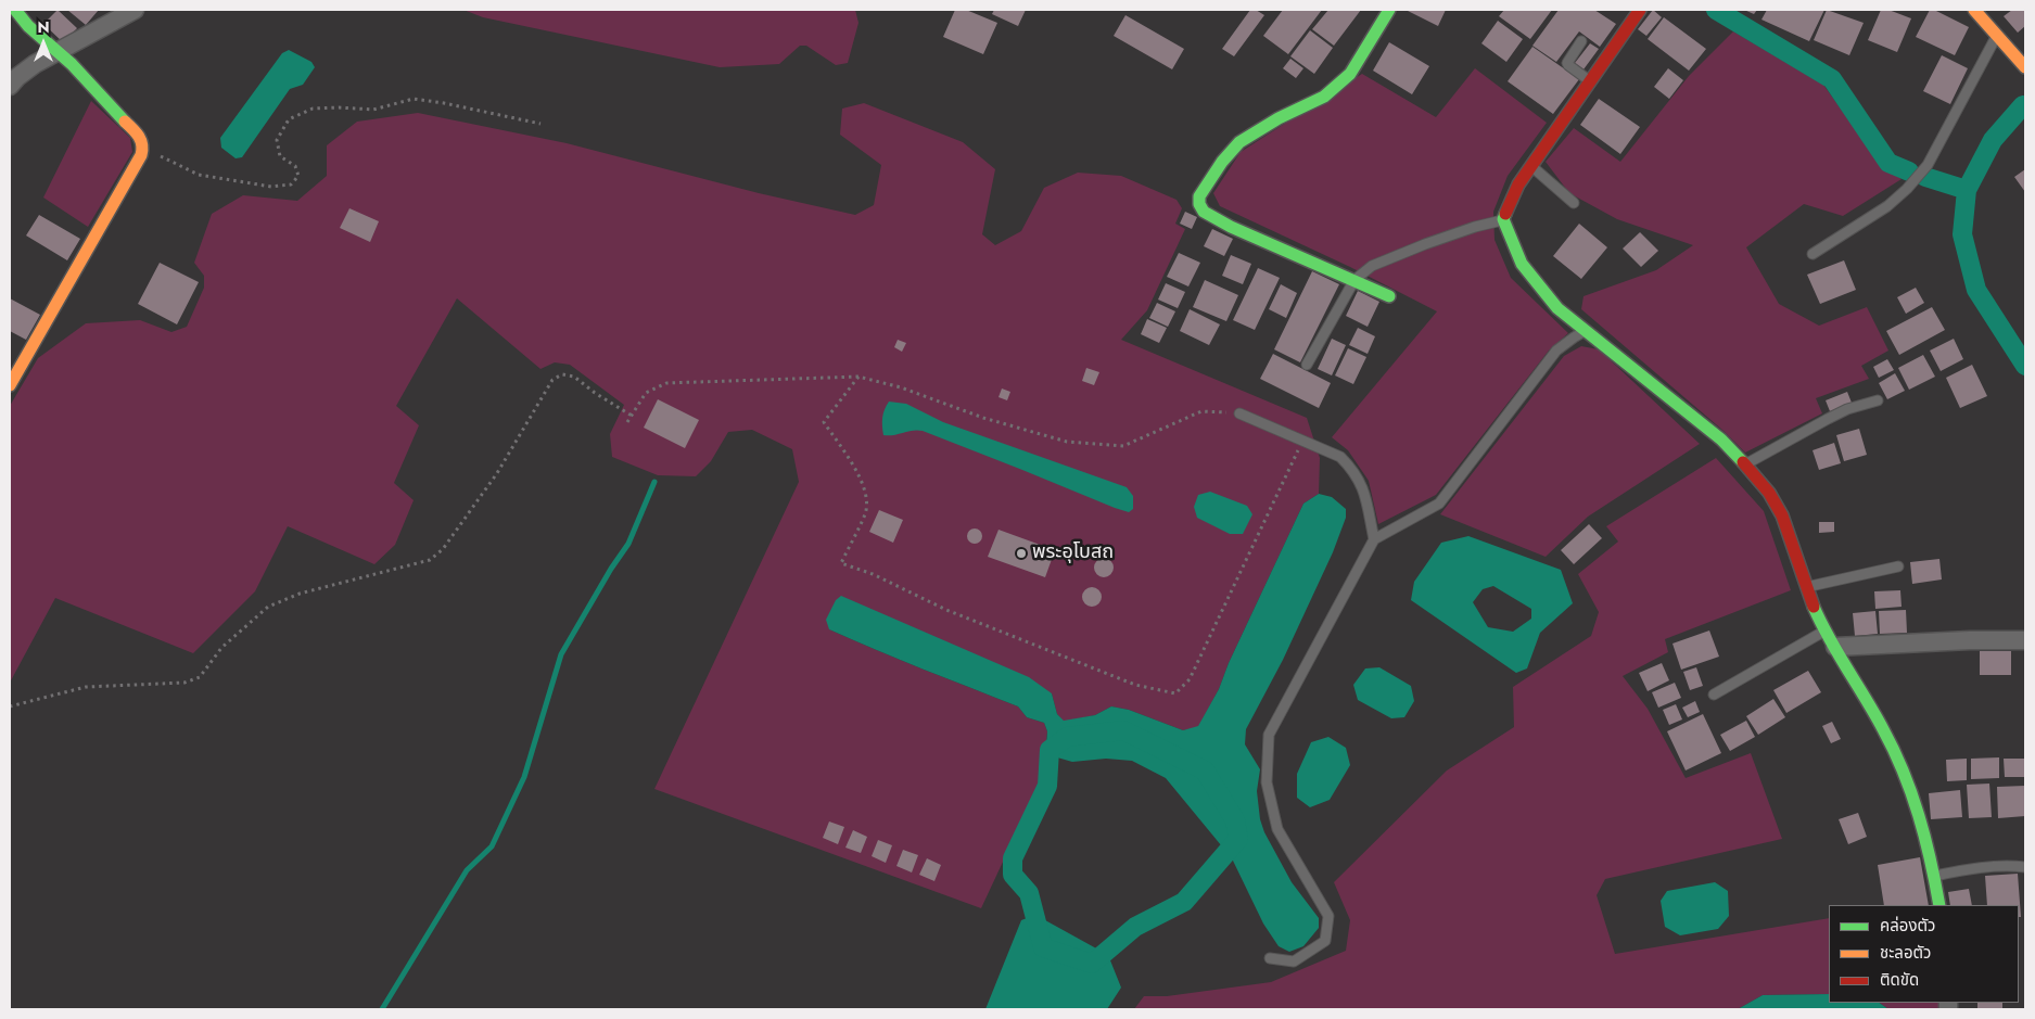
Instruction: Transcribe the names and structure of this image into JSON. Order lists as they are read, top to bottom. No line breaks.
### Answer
{"places":["พระอุโบสถ"],"legend":["คล่องตัว","ชะลอตัว","ติดขัด"],"north":"top"}
